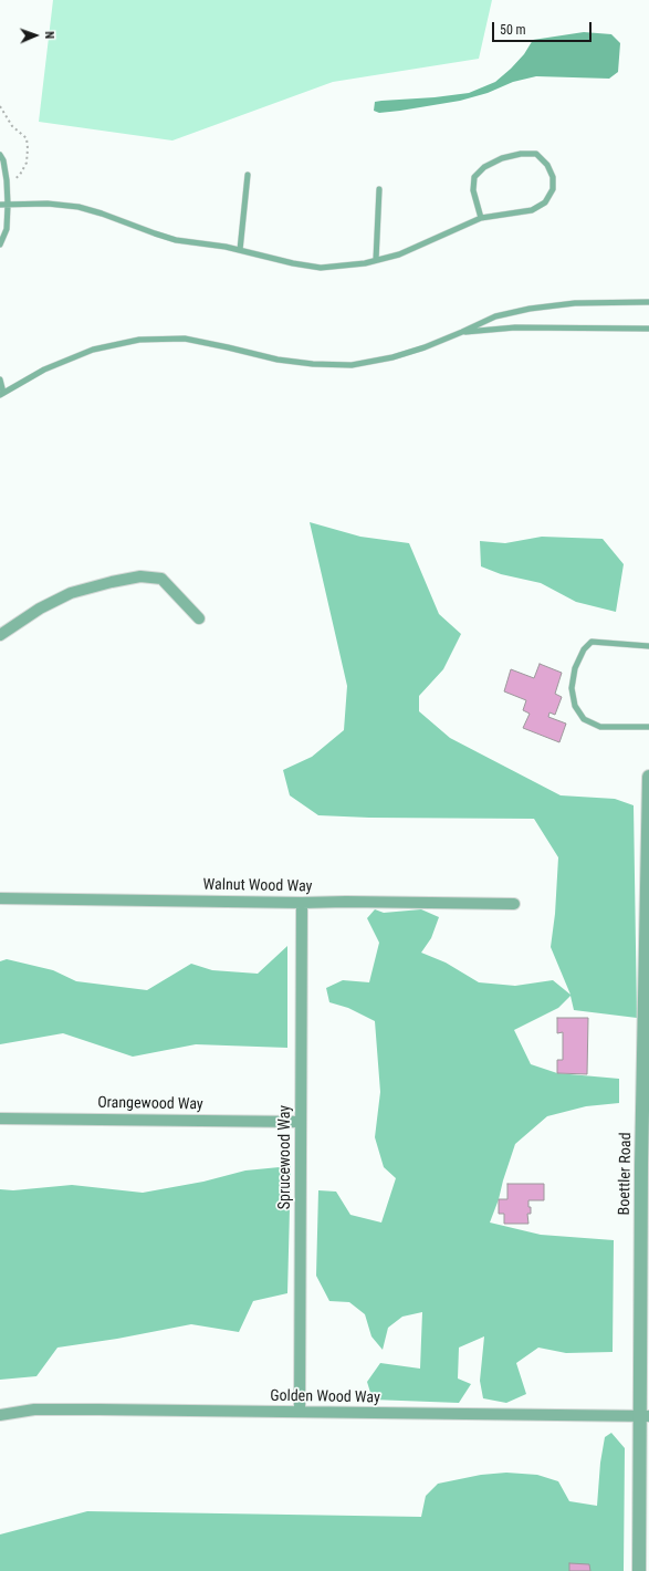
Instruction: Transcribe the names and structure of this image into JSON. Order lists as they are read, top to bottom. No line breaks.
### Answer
{"streets":{"street":["Walnut Wood Way","Orangewood Way","Sprucewood Way","Boettler Road","Golden Wood Way"]},"crossings":[["Walnut Wood Way","Sprucewood Way"],["Orangewood Way","Sprucewood Way"],["Sprucewood Way","Golden Wood Way"],["Boettler Road","Golden Wood Way"]],"scale_bar":"50 m","north":"right"}
